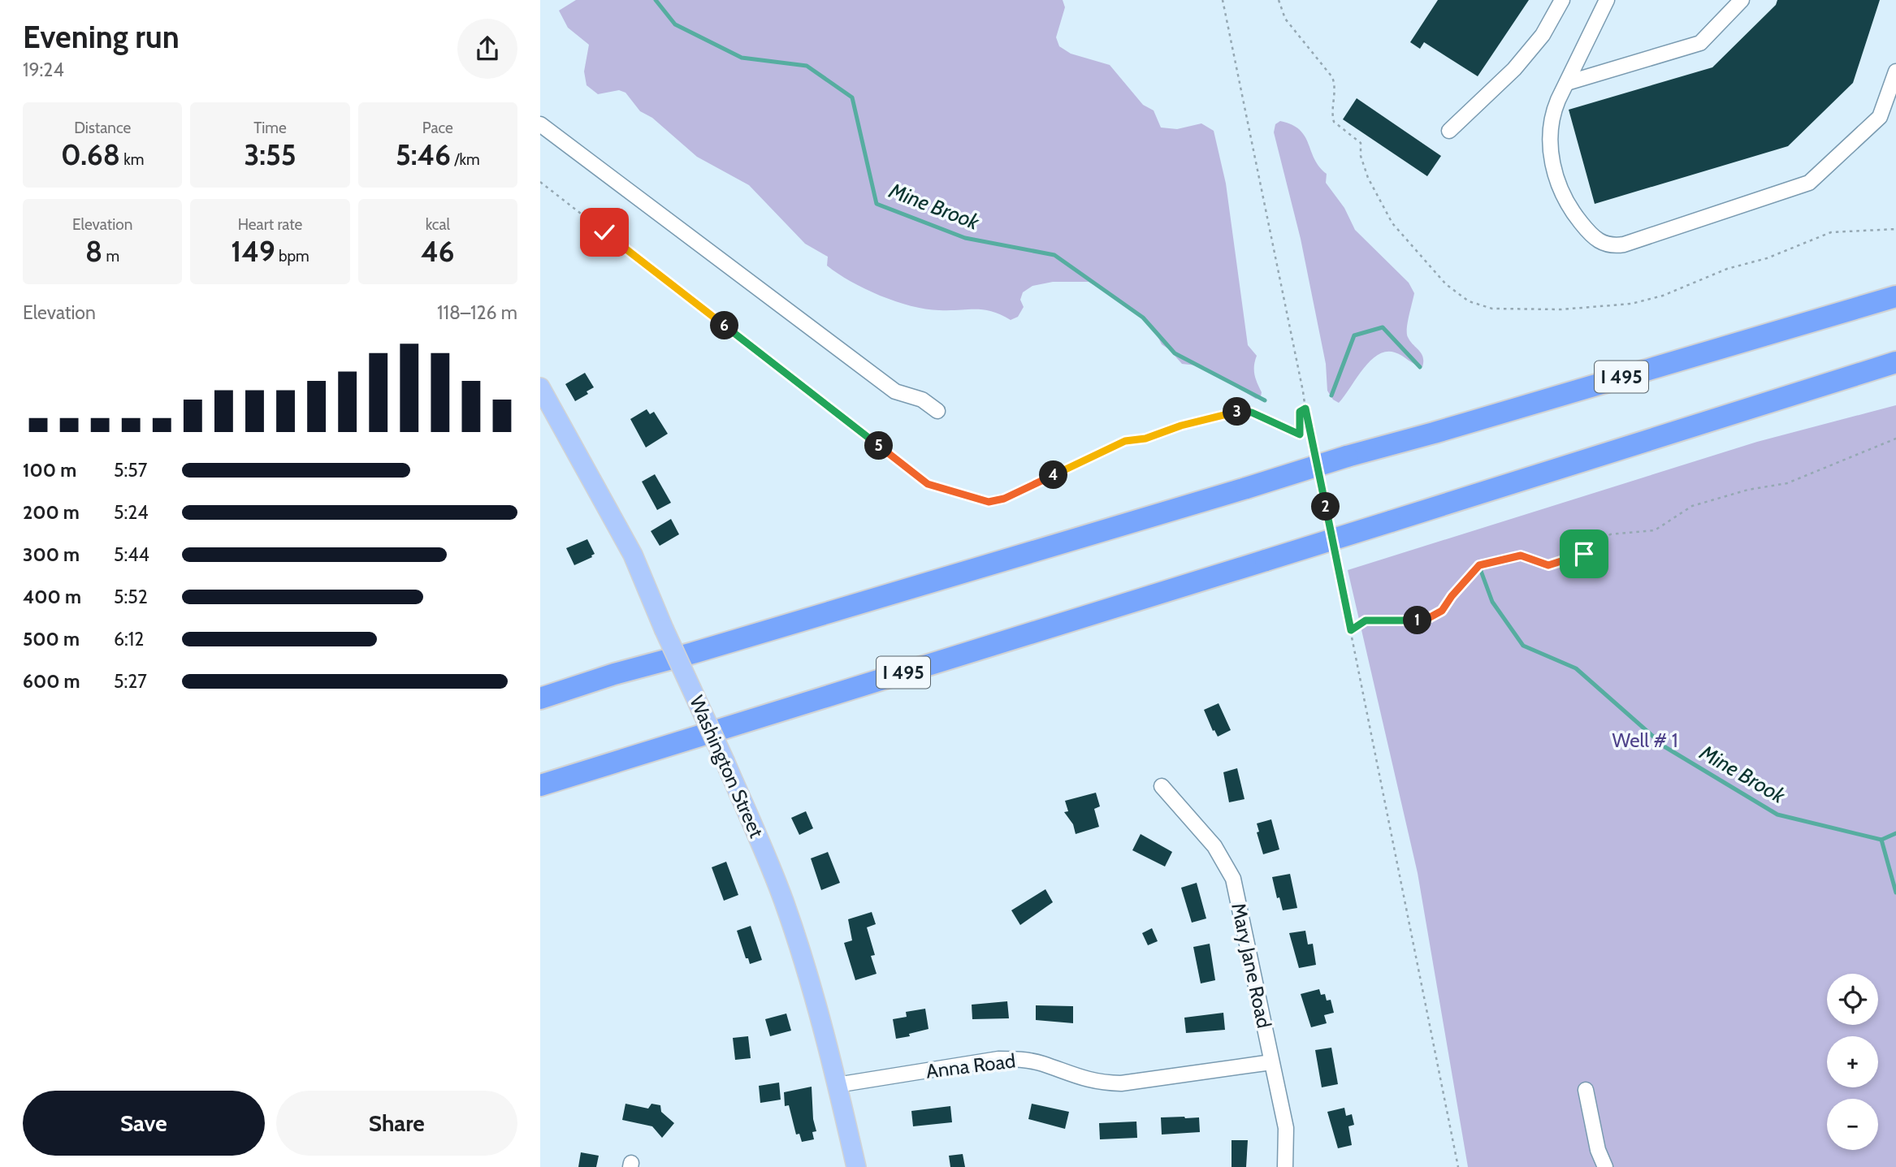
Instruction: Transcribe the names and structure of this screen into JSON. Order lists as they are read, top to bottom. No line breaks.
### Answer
{"streets":{"highway":["I 495"],"main road":["Washington Street"],"street":["Mary Jane Road","Anna Road"]},"crossings":[["Washington Street","Anna Road"],["Mary Jane Road","Anna Road"]],"water":["Mine Brook"],"parks":["Well # 1"],"page":{"heading":["Evening run","19:24"],"stats":[["Distance","0.68 km"],["Time","3:55"],["Pace","5:46 /km"],["Elevation","8 m"],["Heart rate","149 bpm"],["kcal","46"]],"chart":["Elevation","118–126 m"],"pins":["6","3","5","4","2","1"],"list":[{"name":"100 m","note":"5:57"},{"name":"200 m","note":"5:24"},{"name":"300 m","note":"5:44"},{"name":"400 m","note":"5:52"},{"name":"500 m","note":"6:12"},{"name":"600 m","note":"5:27"}],"map_buttons":["+","−"],"buttons":["Save","Share"]}}
